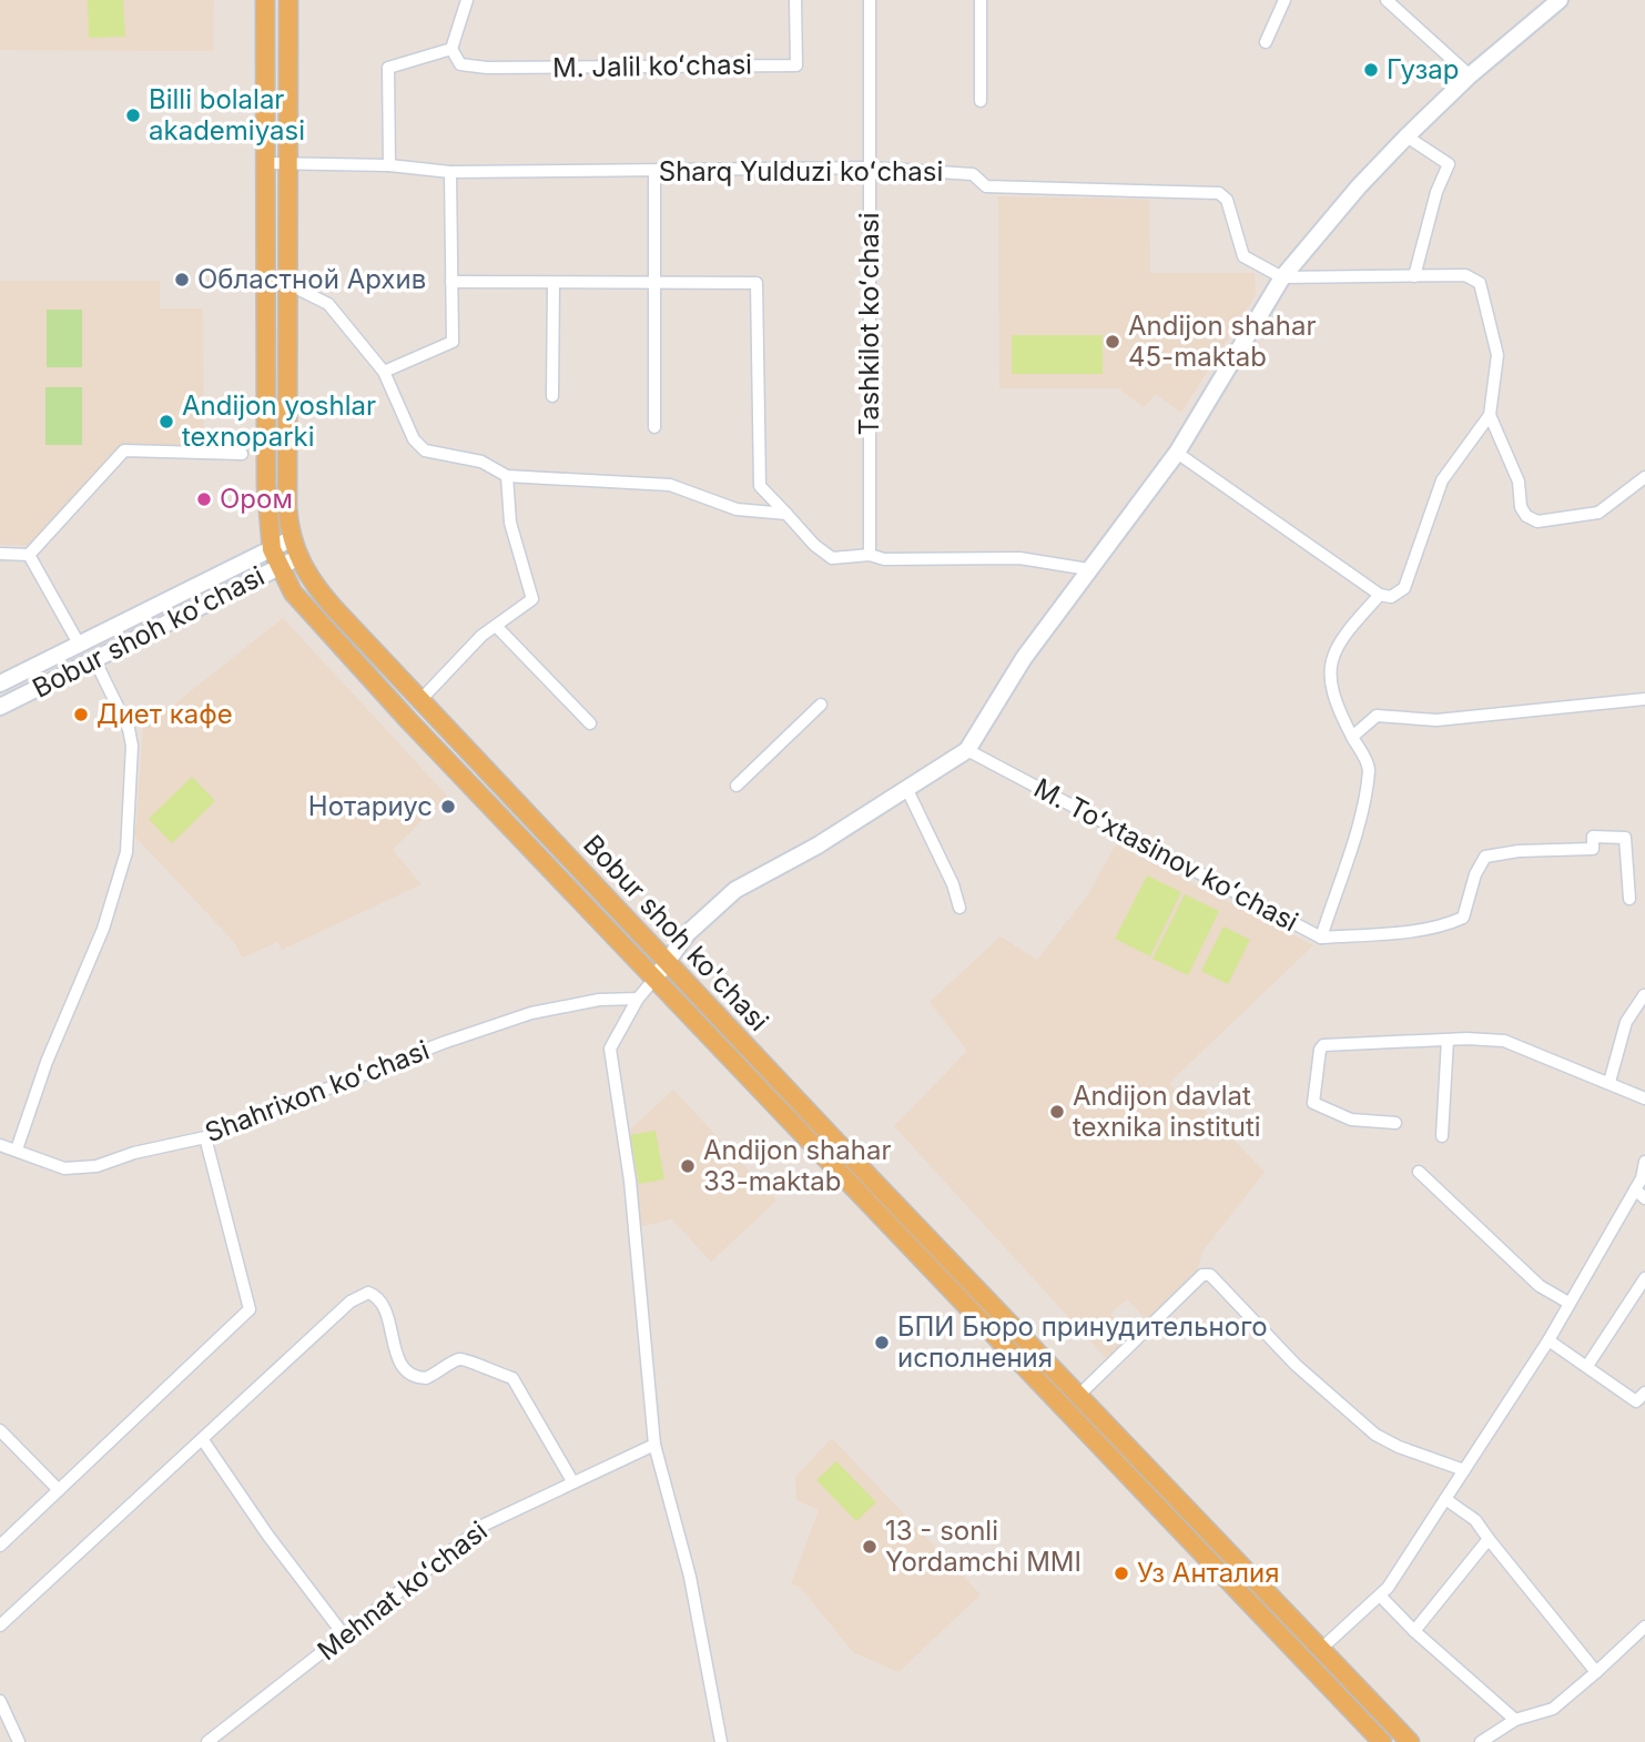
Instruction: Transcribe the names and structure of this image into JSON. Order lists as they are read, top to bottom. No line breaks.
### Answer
{"streets":{"main road":["Bobur shoh ko'chasi"],"street":["M. Jalil koʻchasi","Sharq Yulduzi koʻchasi","Tashkilot koʻchasi","Bobur shoh koʻchasi","M. Toʻxtasinov koʻchasi","Shahrixon koʻchasi","Mehnat koʻchasi"]},"crossings":[["Sharq Yulduzi koʻchasi","Tashkilot koʻchasi"],["Sharq Yulduzi koʻchasi","M. Toʻxtasinov koʻchasi"],["Sharq Yulduzi koʻchasi","Bobur shoh ko'chasi"],["Bobur shoh koʻchasi","Bobur shoh ko'chasi"]],"places":["Гузар","Billi bolalar akademiyasi","Областной Архив","Andijon shahar 45-maktab","Andijon yoshlar texnoparki","Ором","Диет кафе","Нотариус","Andijon davlat texnika instituti","Andijon shahar 33-maktab","БПИ Бюро принудительного исполнения","13 - sonli Yordamchi MMI","Уз Анталия"]}
